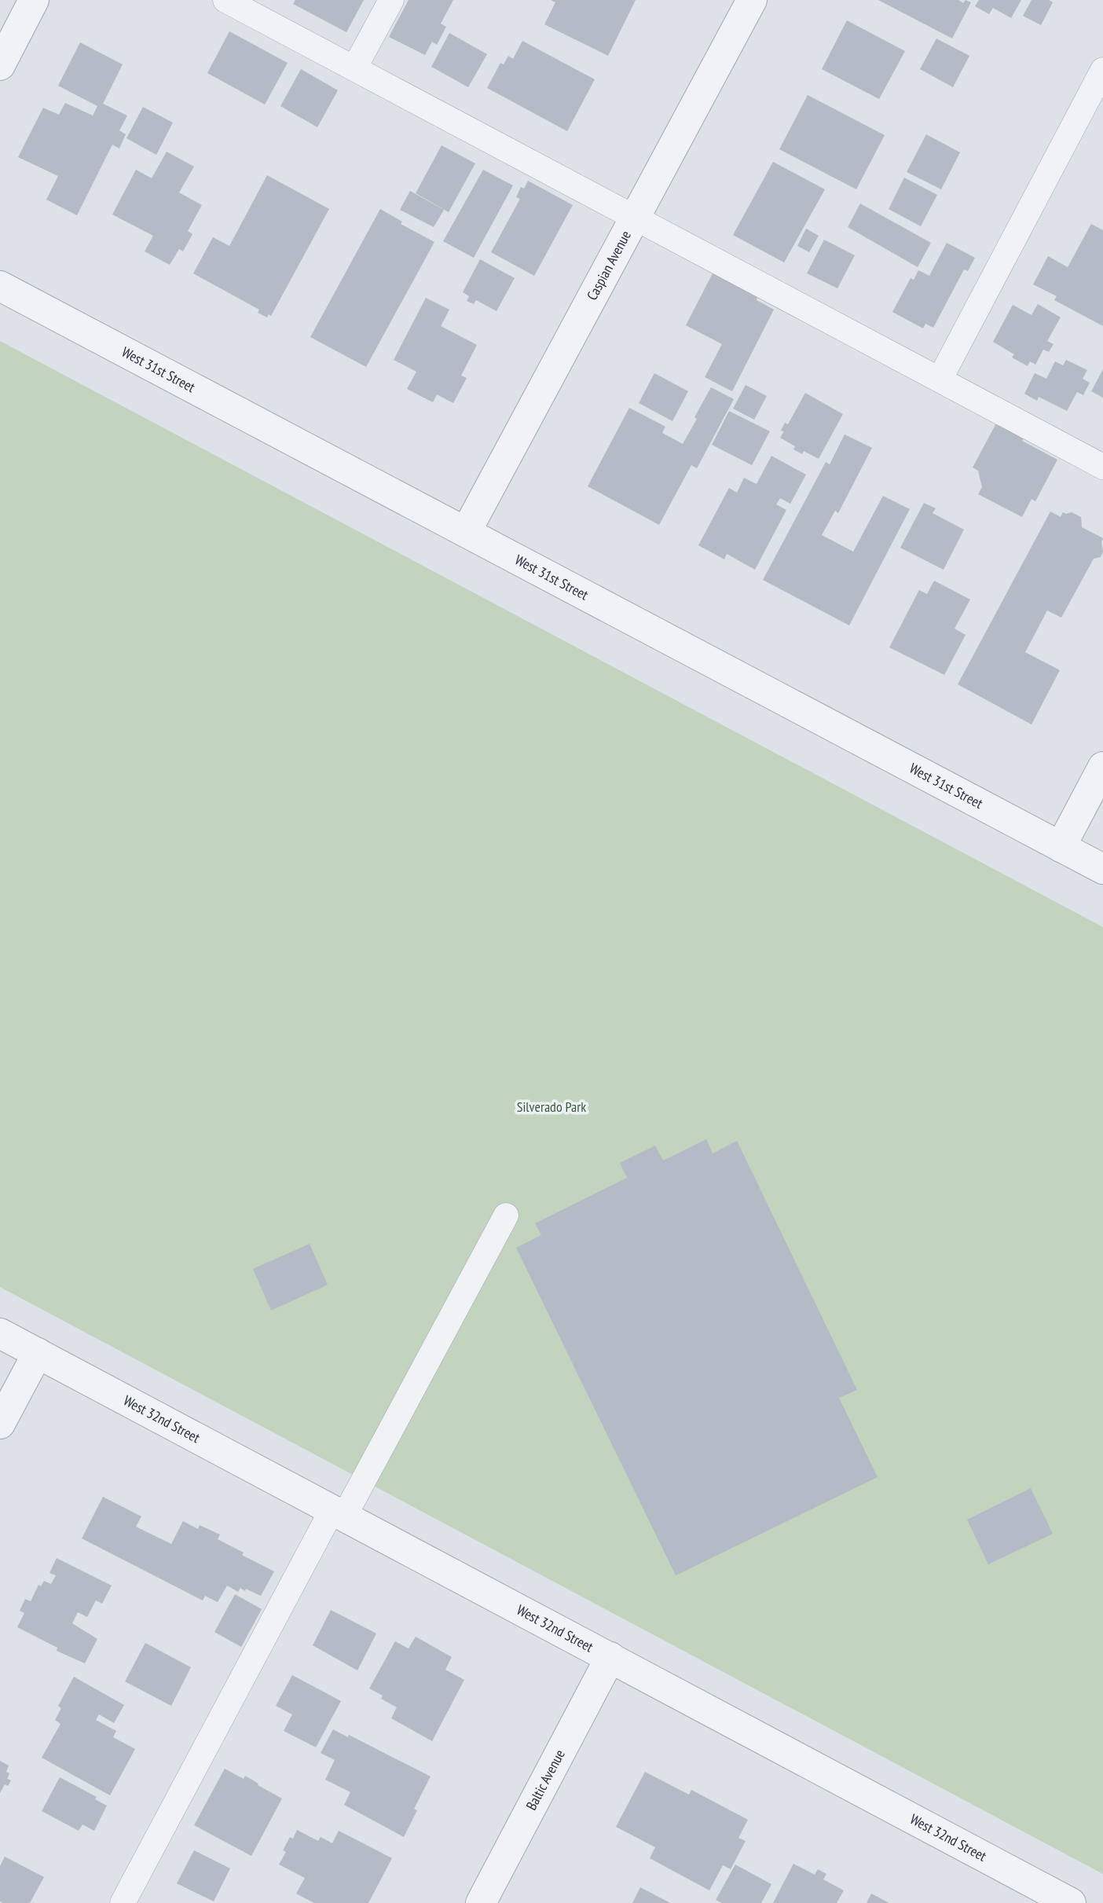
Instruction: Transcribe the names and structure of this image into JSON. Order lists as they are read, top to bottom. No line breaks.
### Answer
{"streets":{"street":["Caspian Avenue","West 31st Street","West 32nd Street","Baltic Avenue"]},"crossings":[["Caspian Avenue","West 31st Street"],["West 32nd Street","Baltic Avenue"]],"parks":["Silverado Park"]}
